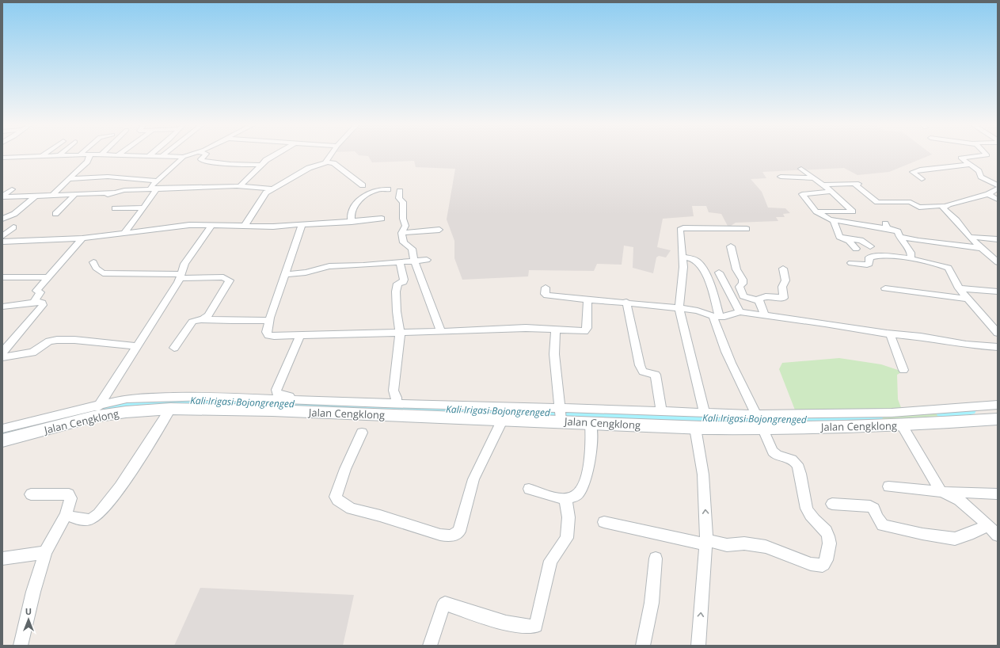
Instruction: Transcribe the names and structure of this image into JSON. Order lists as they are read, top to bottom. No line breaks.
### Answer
{"streets":{"main road":["Jalan Cengklong"]},"water":["Kali Irigasi Bojongrenged"],"north":"top"}
